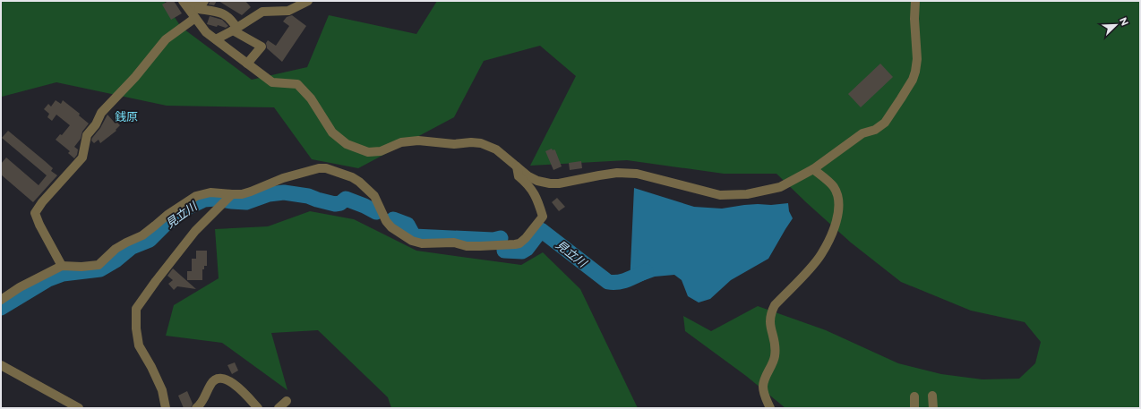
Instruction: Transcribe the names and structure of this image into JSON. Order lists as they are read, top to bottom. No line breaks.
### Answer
{"districts":["銭原"],"water":["見立川"],"north":"top right"}
